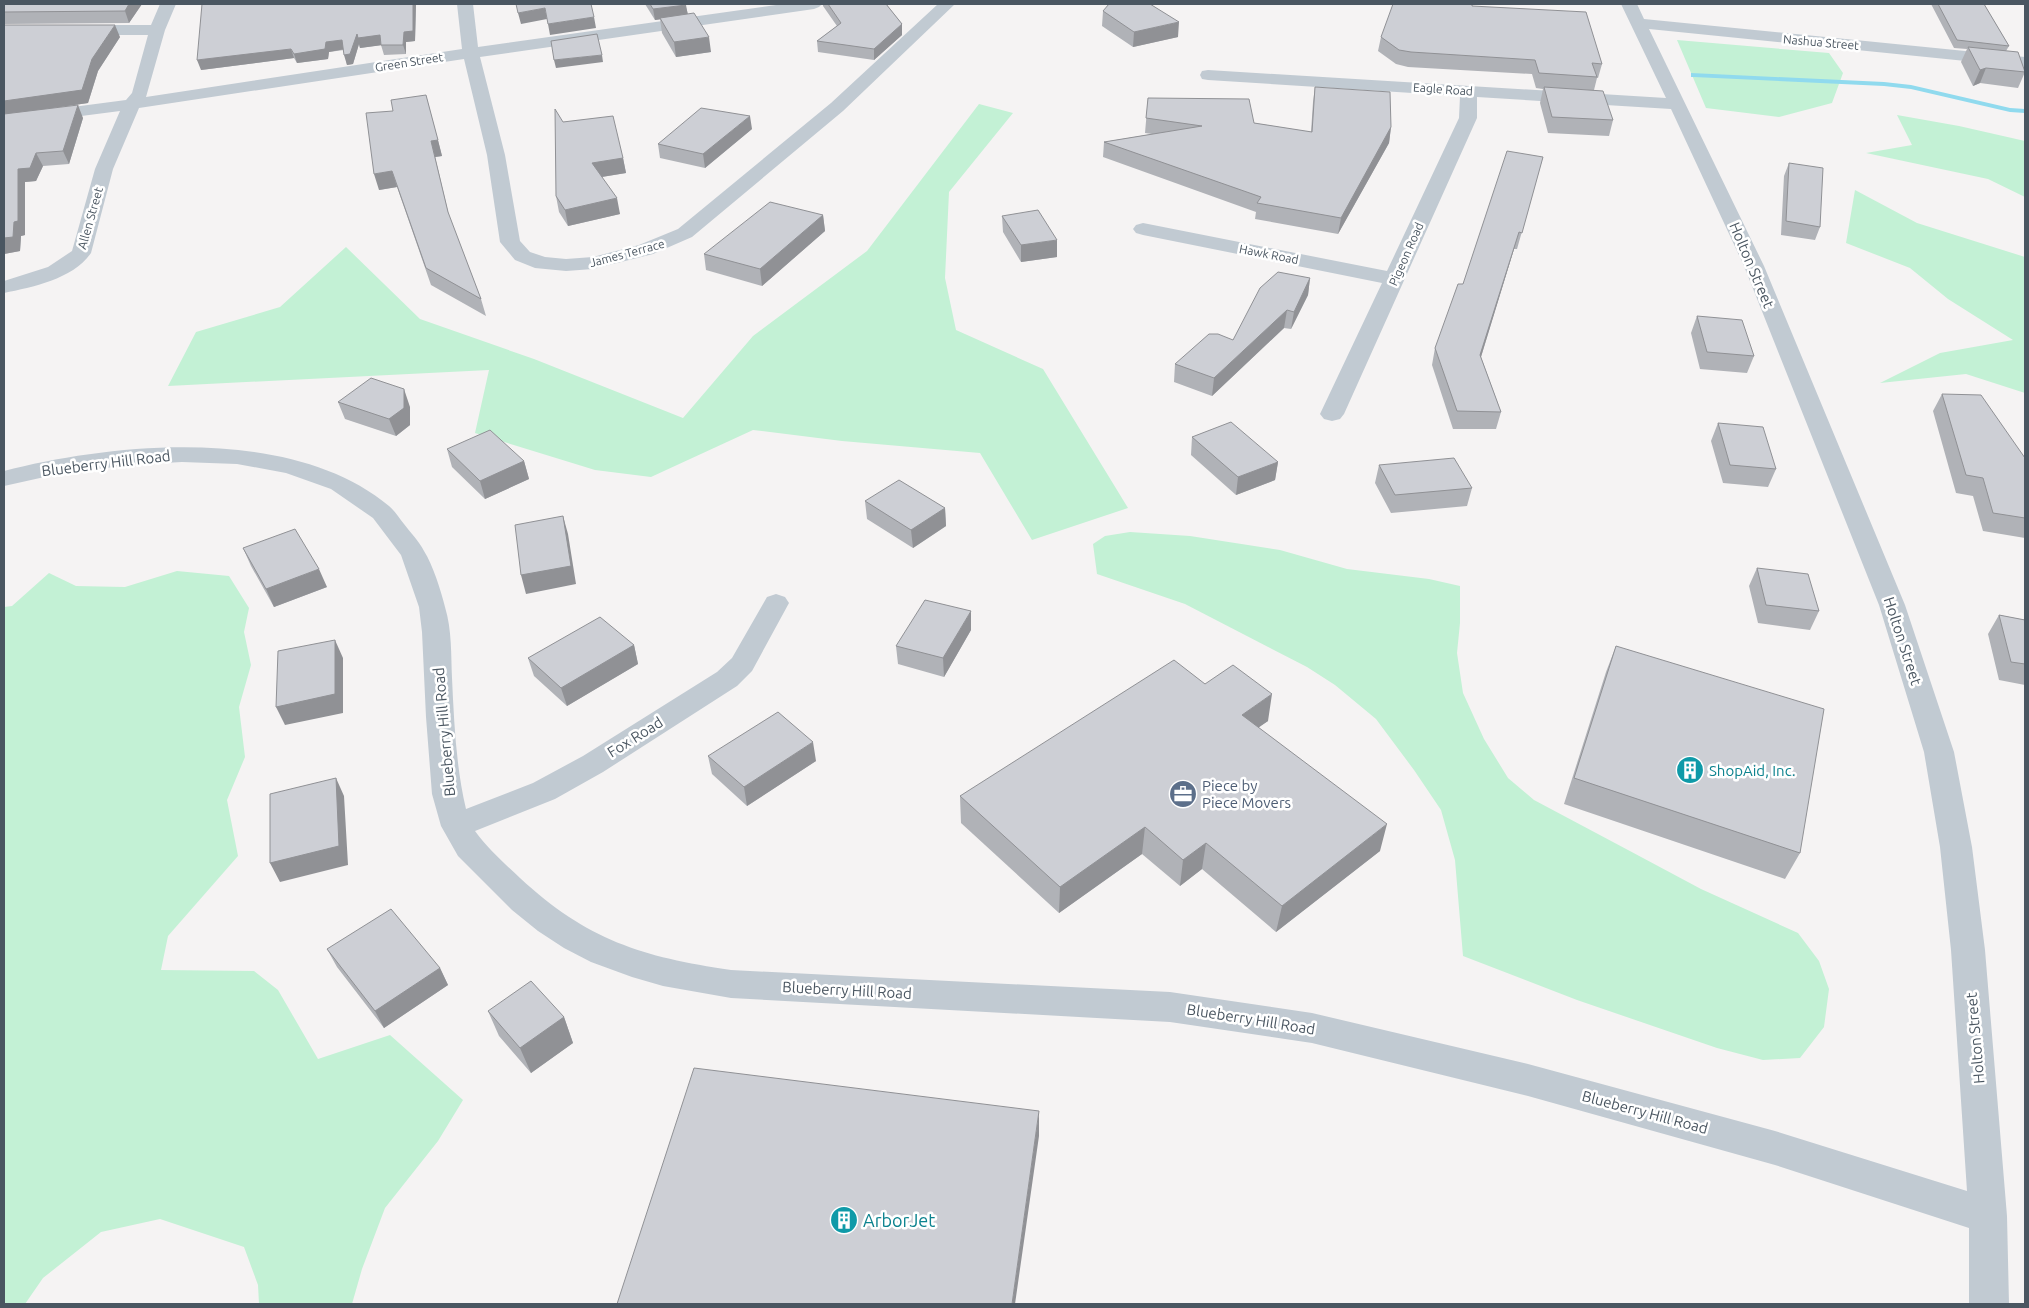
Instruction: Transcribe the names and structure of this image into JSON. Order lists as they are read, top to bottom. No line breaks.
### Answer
{"streets":{"street":["Nashua Street","Green Street","Eagle Road","Allen Street","James Terrace","Hawk Road","Pigeon Road","Holton Street","Blueberry Hill Road","Fox Road"]},"crossings":[["Nashua Street","Holton Street"],["Green Street","Allen Street"],["Green Street","James Terrace"],["Eagle Road","Pigeon Road"],["Eagle Road","Holton Street"],["Hawk Road","Pigeon Road"],["Holton Street","Blueberry Hill Road"],["Blueberry Hill Road","Fox Road"]],"places":{"building":["ShopAid, Inc.","ArborJet"],"office":["Piece by Piece Movers"]}}
